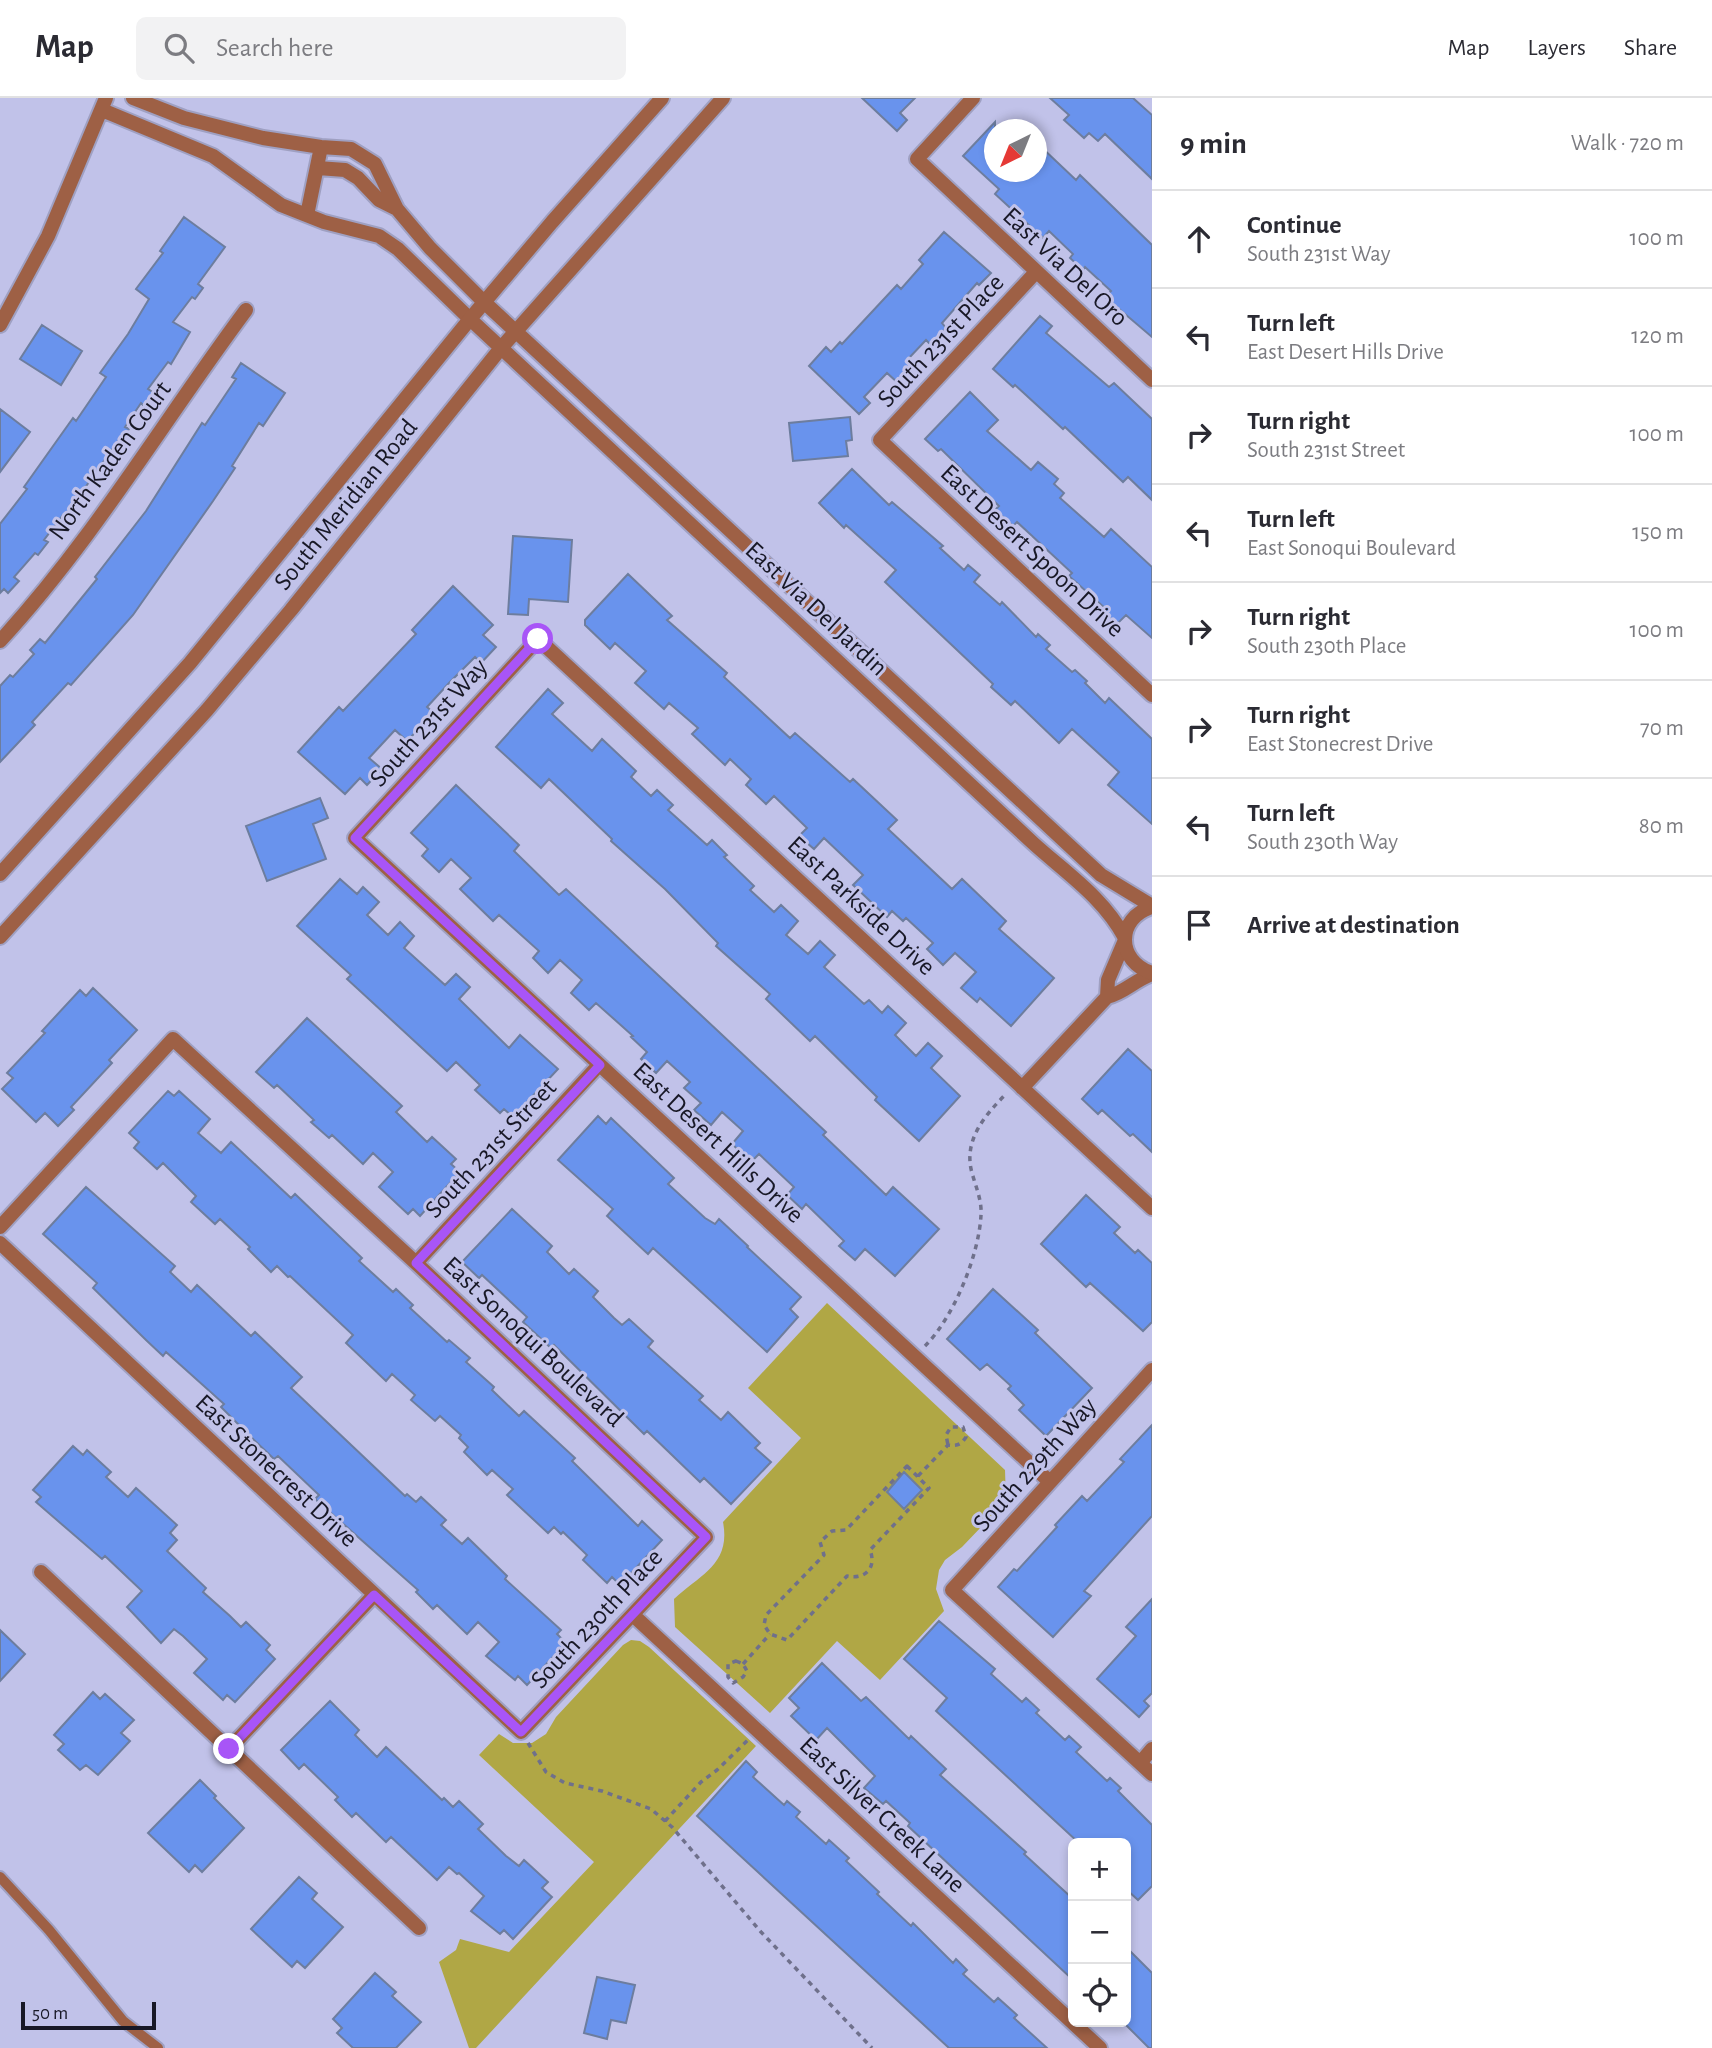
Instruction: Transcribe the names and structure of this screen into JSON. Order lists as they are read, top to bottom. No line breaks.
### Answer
{"streets":{"street":["East Via Del Oro","South 231st Place","North Kaden Court","South Meridian Road","East Desert Spoon Drive","East Via Del Jardin","South 231st Way","East Parkside Drive","East Desert Hills Drive","South 231st Street","East Sonoqui Boulevard","South 229th Way","East Stonecrest Drive","South 230th Place","East Silver Creek Lane"]},"crossings":[["East Via Del Oro","South 231st Place"],["South 231st Place","East Desert Spoon Drive"],["South Meridian Road","East Via Del Jardin"],["South 231st Way","East Parkside Drive"],["South 231st Way","East Desert Hills Drive"],["East Desert Hills Drive","South 231st Street"],["East Desert Hills Drive","South 229th Way"],["South 231st Street","East Sonoqui Boulevard"],["East Sonoqui Boulevard","South 230th Place"],["East Stonecrest Drive","South 230th Place"],["South 230th Place","East Silver Creek Lane"]],"scale_bar":"50 m","north":"bottom left","page":{"header":"Map","search":"Search here","nav":["Map","Layers","Share"],"heading":["9 min","Walk · 720 m"],"list":[["Continue","South 231st Way","100 m"],["Turn left","East Desert Hills Drive","120 m"],["Turn right","South 231st Street","100 m"],["Turn left","East Sonoqui Boulevard","150 m"],["Turn right","South 230th Place","100 m"],["Turn right","East Stonecrest Drive","70 m"],["Turn left","South 230th Way","80 m"],"Arrive at destination"],"map_buttons":["+","−"],"scale":"50 m"}}
